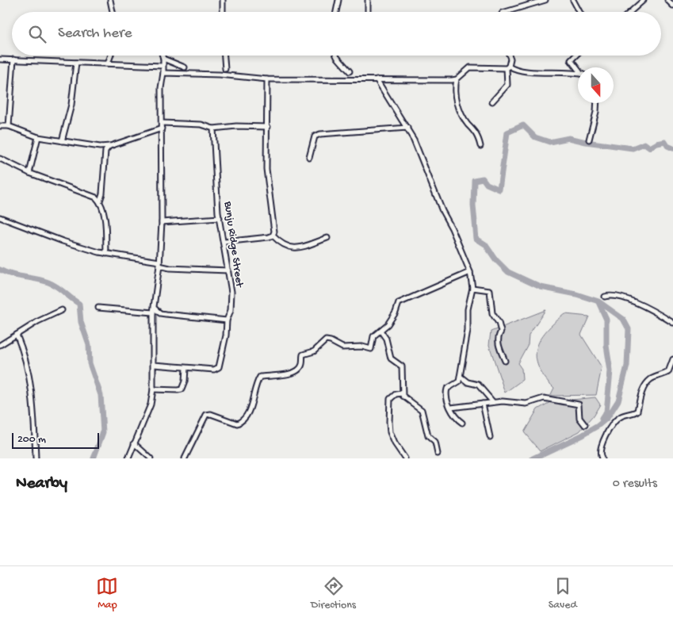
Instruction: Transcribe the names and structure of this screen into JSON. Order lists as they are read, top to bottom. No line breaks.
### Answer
{"streets":{"street":["Bunju Ridge Street"]},"scale_bar":"200 m","north":"bottom","page":{"search":"Search here","scale":"200 m","heading":["Nearby","0 results"],"nav":["Map","Directions","Saved"]}}
